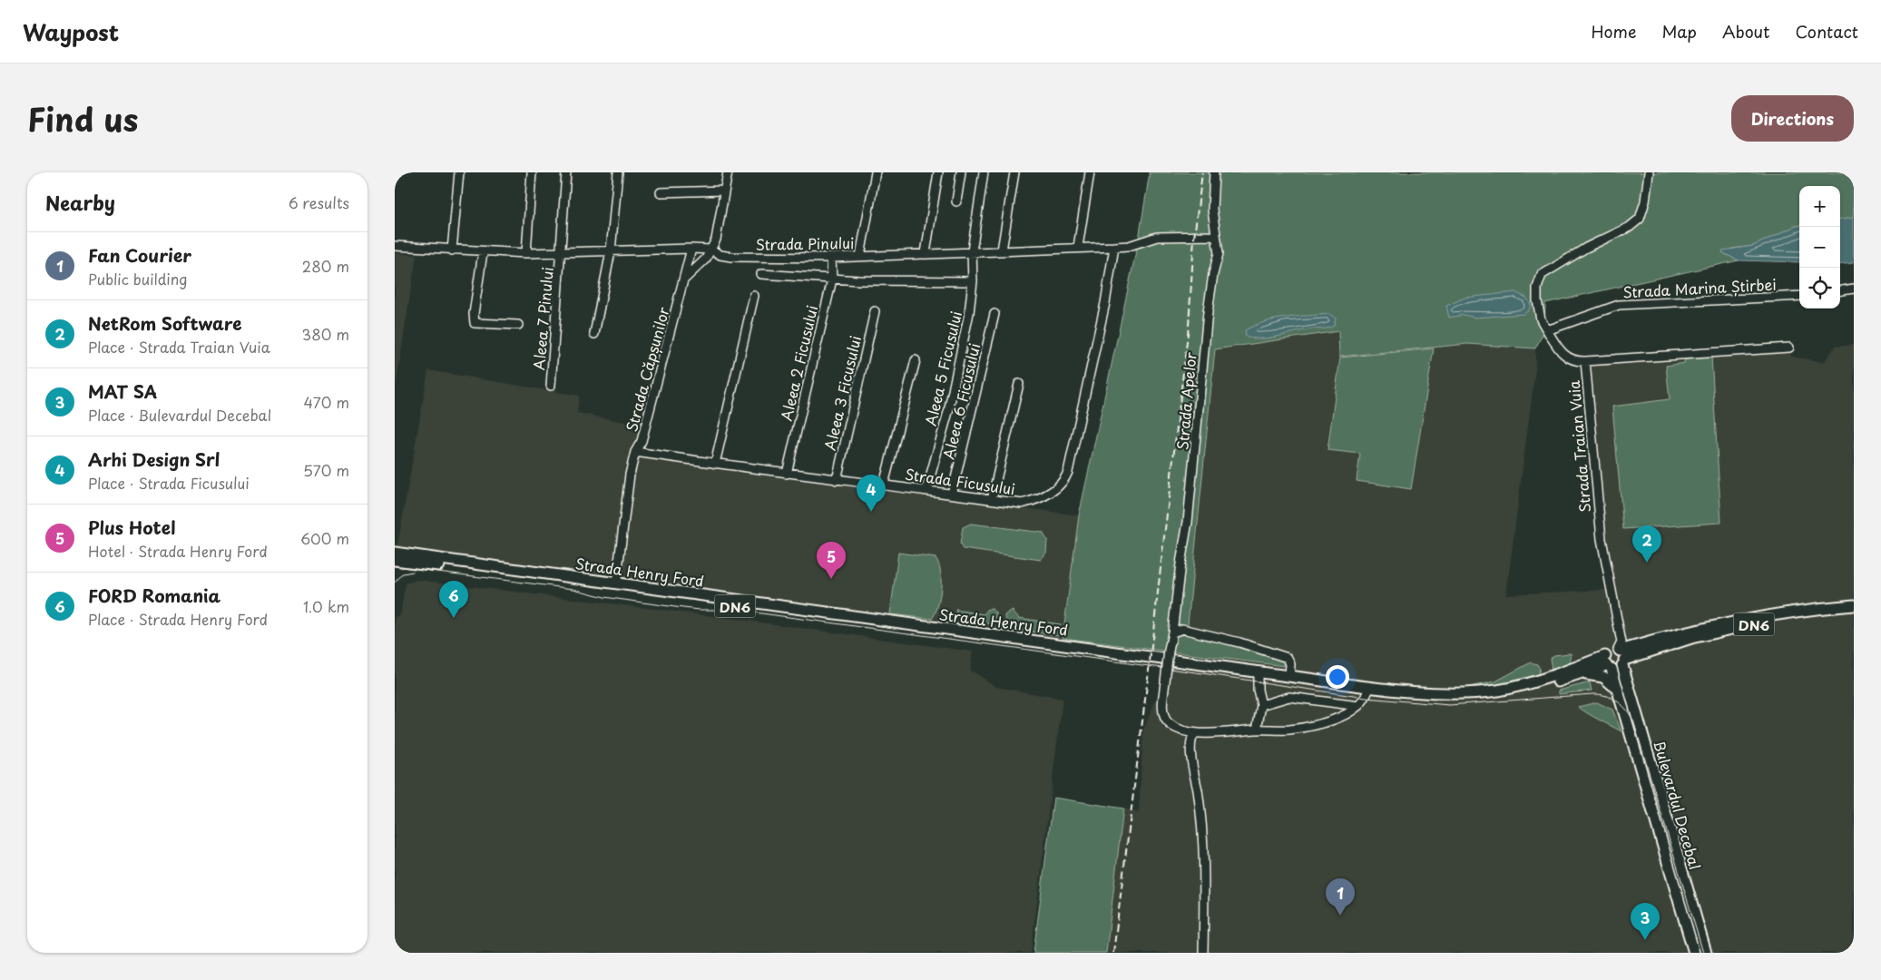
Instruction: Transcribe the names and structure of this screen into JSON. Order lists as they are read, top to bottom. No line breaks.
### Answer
{"streets":{"main road":["Strada Henry Ford","DN6","Bulevardul Decebal"],"street":["Strada Pinului","Strada Marina Știrbei","Aleea 7 Pinului","Aleea 2 Ficusului","Aleea 5 Ficusului","Strada Căpșunilor","Aleea 3 Ficusului","Aleea 6 Ficusului","Strada Apelor","Strada Traian Vuia","Strada Ficusului"]},"crossings":[["Strada Pinului","Aleea 7 Pinului"],["Strada Pinului","Aleea 2 Ficusului"],["Strada Pinului","Aleea 5 Ficusului"],["Strada Pinului","Strada Căpșunilor"],["Strada Pinului","Strada Apelor"],["Strada Pinului","Strada Ficusului"],["Aleea 2 Ficusului","Strada Ficusului"],["Aleea 5 Ficusului","Strada Ficusului"],["Strada Căpșunilor","Strada Ficusului"],["Strada Căpșunilor","Strada Henry Ford"],["Aleea 3 Ficusului","Strada Ficusului"],["Aleea 6 Ficusului","Strada Ficusului"],["Strada Traian Vuia","DN6"],["Strada Traian Vuia","Bulevardul Decebal"],["Strada Henry Ford","DN6"],["Strada Henry Ford","Bulevardul Decebal"],["DN6","Bulevardul Decebal"]],"page":{"header":"Waypost","nav":["Home","Map","About","Contact"],"title":"Find us","buttons":"Directions","heading":["Nearby","6 results"],"map_buttons":["+","−"],"list":[{"mark":"1","name":"Fan Courier","note":"Public building","value":"280 m"},{"mark":"2","name":"NetRom Software","note":"Place · Strada Traian Vuia","value":"380 m"},{"mark":"3","name":"MAT SA","note":"Place · Bulevardul Decebal","value":"470 m"},{"mark":"4","name":"Arhi Design Srl","note":"Place · Strada Ficusului","value":"570 m"},{"mark":"5","name":"Plus Hotel","note":"Hotel · Strada Henry Ford","value":"600 m"},{"mark":"6","name":"FORD Romania","note":"Place · Strada Henry Ford","value":"1.0 km"}],"pins":["4","2","5","6","1","3"]}}
